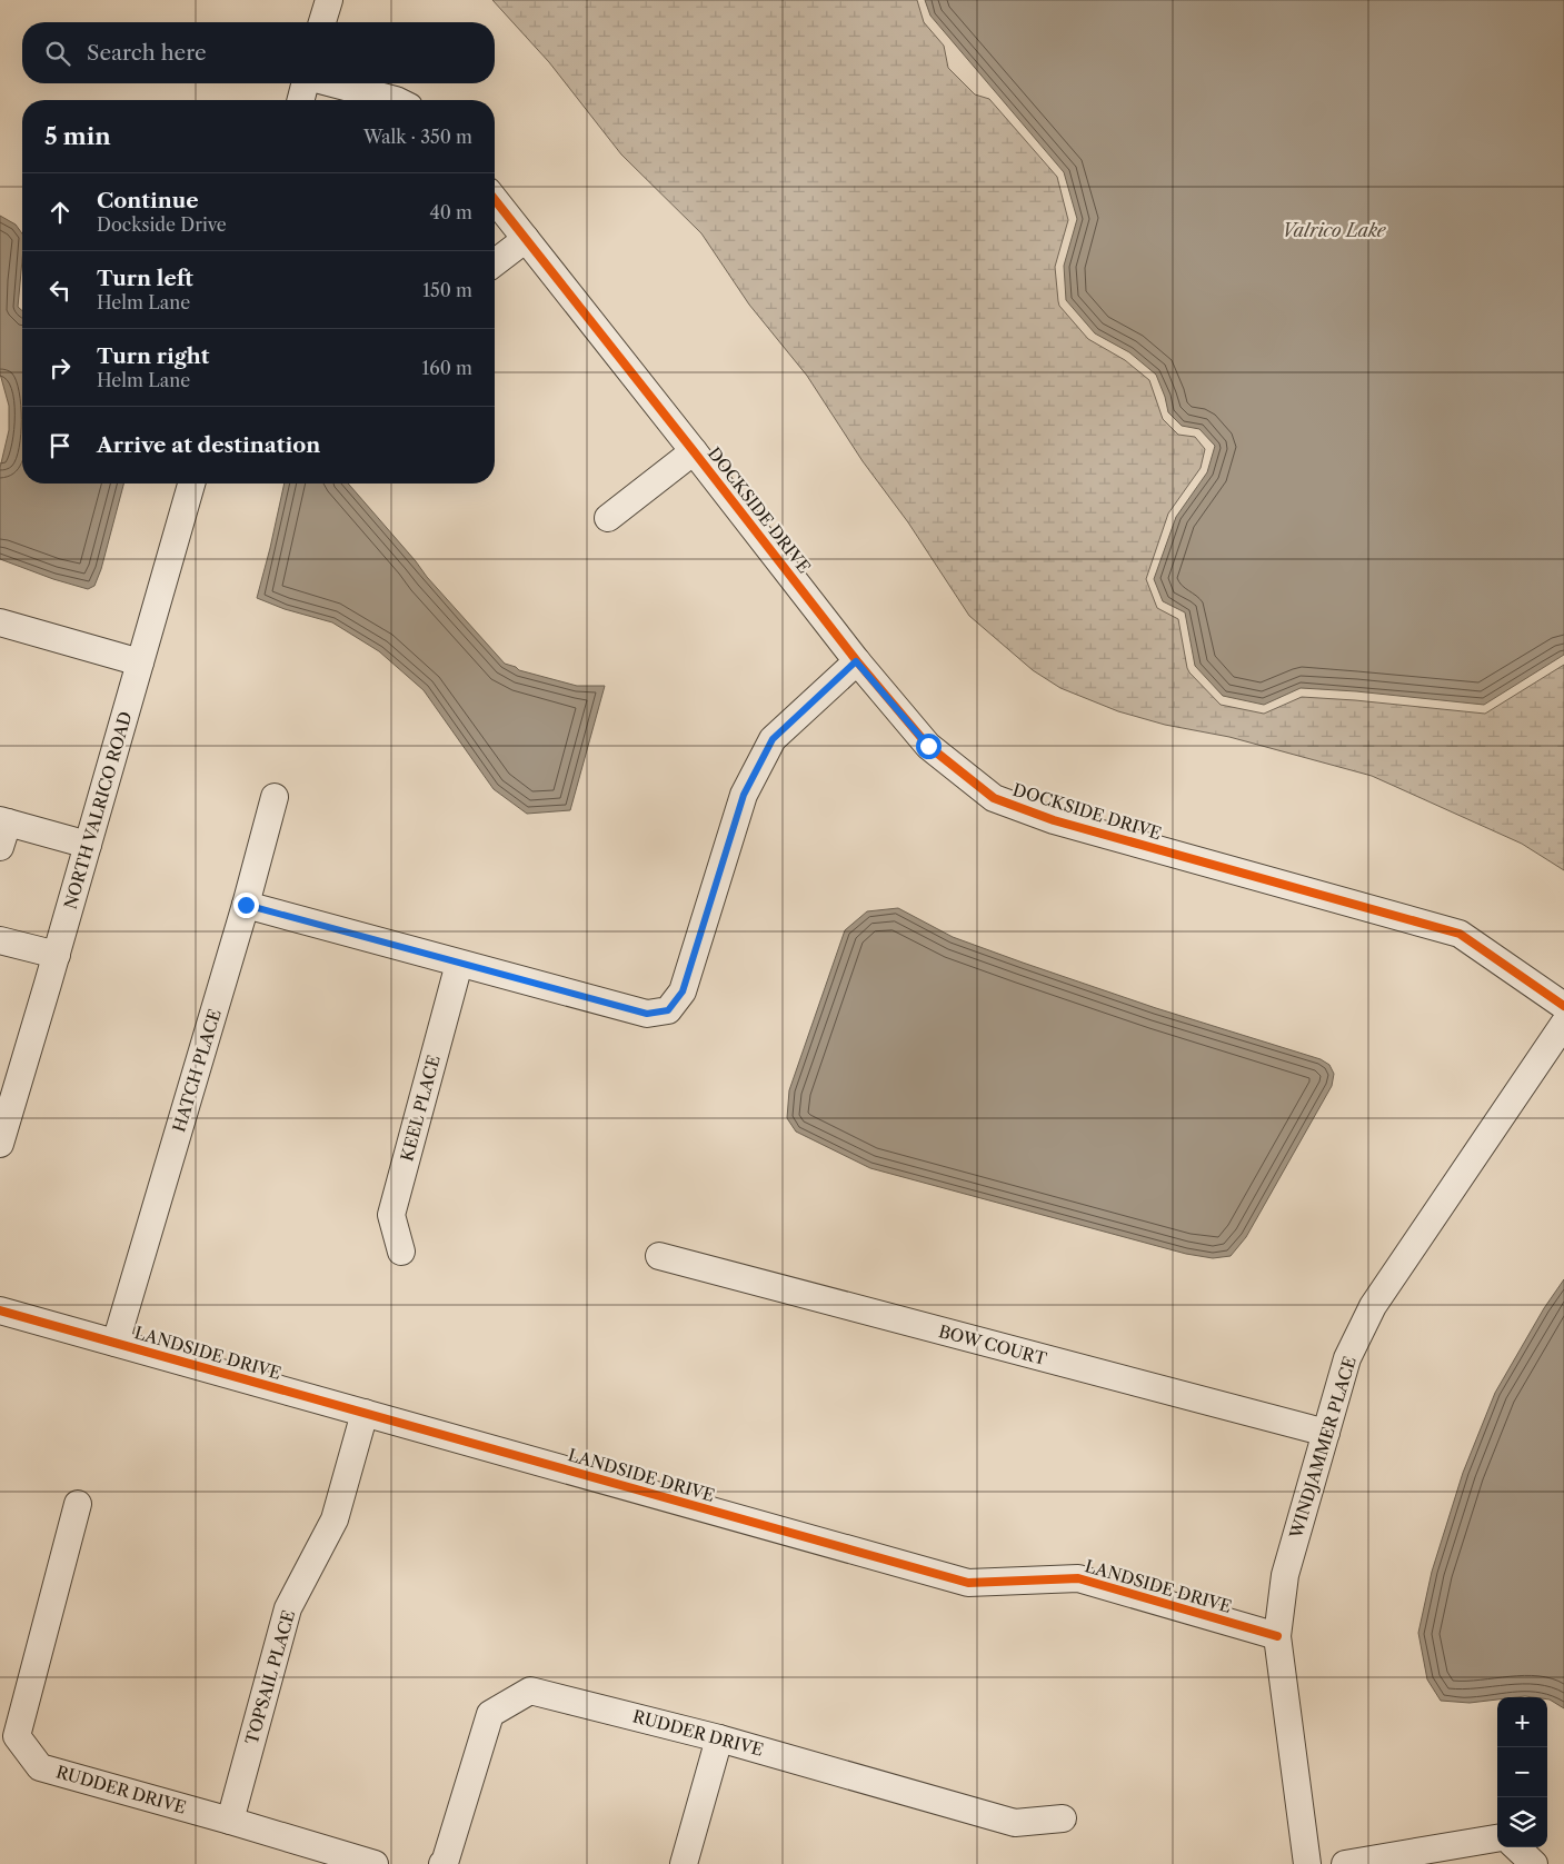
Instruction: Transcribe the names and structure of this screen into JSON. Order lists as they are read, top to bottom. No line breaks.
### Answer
{"streets":{"street":["DOCKSIDE DRIVE","NORTH VALRICO ROAD","HATCH PLACE","KEEL PLACE","BOW COURT","LANDSIDE DRIVE","WINDJAMMER PLACE","TOPSAIL PLACE","RUDDER DRIVE"]},"crossings":[["HATCH PLACE","LANDSIDE DRIVE"],["BOW COURT","WINDJAMMER PLACE"],["LANDSIDE DRIVE","WINDJAMMER PLACE"],["LANDSIDE DRIVE","TOPSAIL PLACE"],["TOPSAIL PLACE","RUDDER DRIVE"]],"water":["Valrico Lake"],"page":{"search":"Search here","heading":["5 min","Walk · 350 m"],"list":[["Continue","Dockside Drive","40 m"],["Turn left","Helm Lane","150 m"],["Turn right","Helm Lane","160 m"],"Arrive at destination"],"map_buttons":["+","−"]}}
